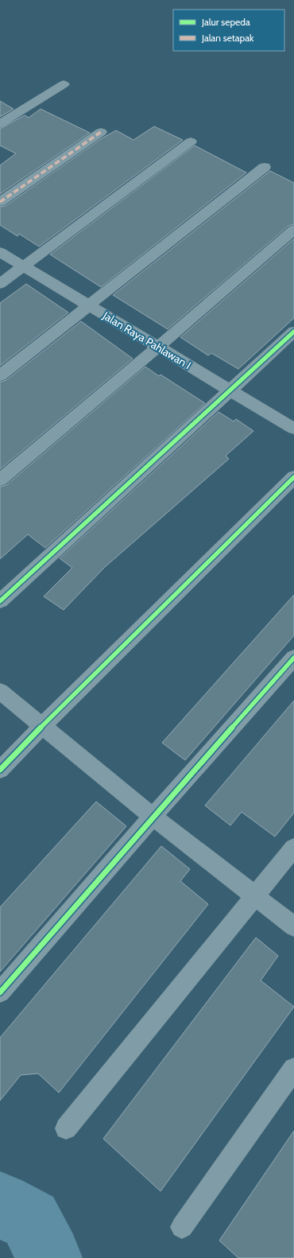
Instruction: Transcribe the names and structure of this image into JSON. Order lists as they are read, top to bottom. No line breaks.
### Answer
{"streets":{"street":["Jalan Raya Pahlawan I"]},"legend":["Jalur sepeda","Jalan setapak"]}
